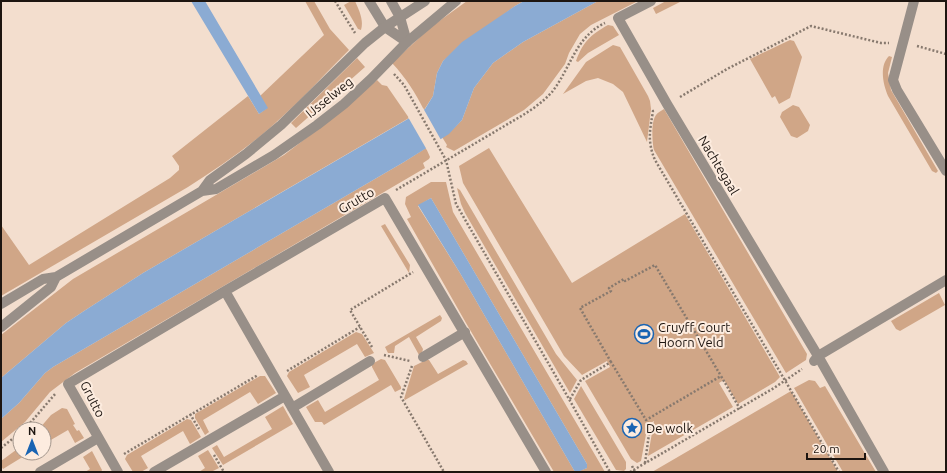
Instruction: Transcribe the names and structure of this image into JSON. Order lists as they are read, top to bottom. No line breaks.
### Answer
{"streets":{"street":["IJsselweg","Nachtegaal","Grutto"]},"places":{"sports":["Cruyff Court Hoorn Veld"],"place":["De wolk"]},"scale_bar":"20 m","north":"top"}
